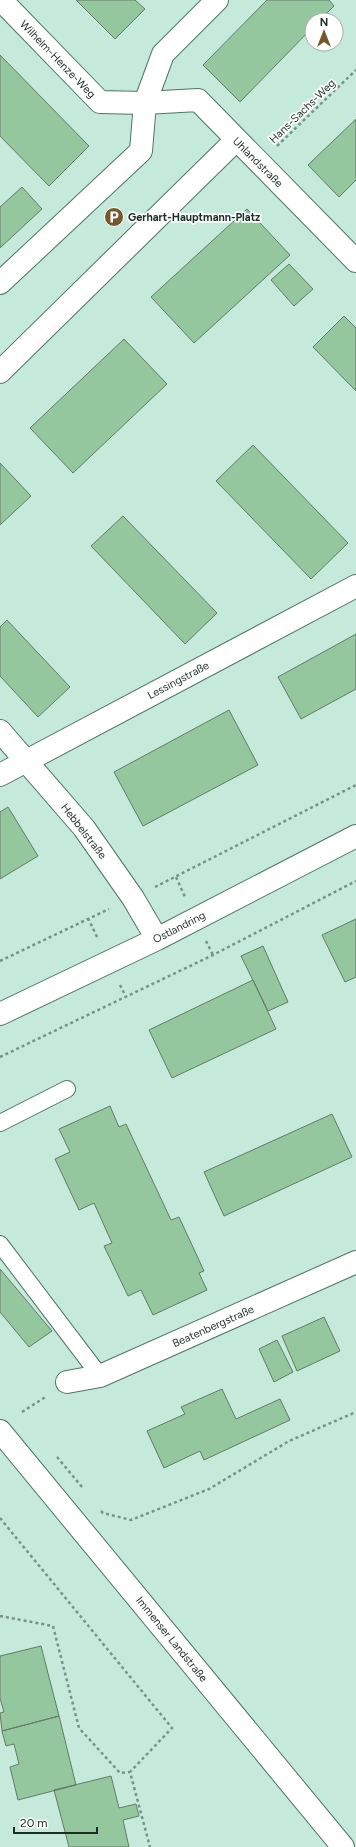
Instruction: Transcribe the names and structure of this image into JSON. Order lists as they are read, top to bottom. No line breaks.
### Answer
{"streets":{"street":["Wilhelm-Henze-Weg","Uhlandstraße","Lessingstraße","Hebbelstraße","Ostlandring","Beatenbergstraße","Immenser Landstraße"],"path":["Hans-Sachs-Weg"]},"crossings":[["Wilhelm-Henze-Weg","Uhlandstraße"],["Hans-Sachs-Weg","Uhlandstraße"],["Lessingstraße","Hebbelstraße"],["Hebbelstraße","Ostlandring"]],"places":{"parking":["Gerhart-Hauptmann-Platz"]},"scale_bar":"20 m","north":"top"}
